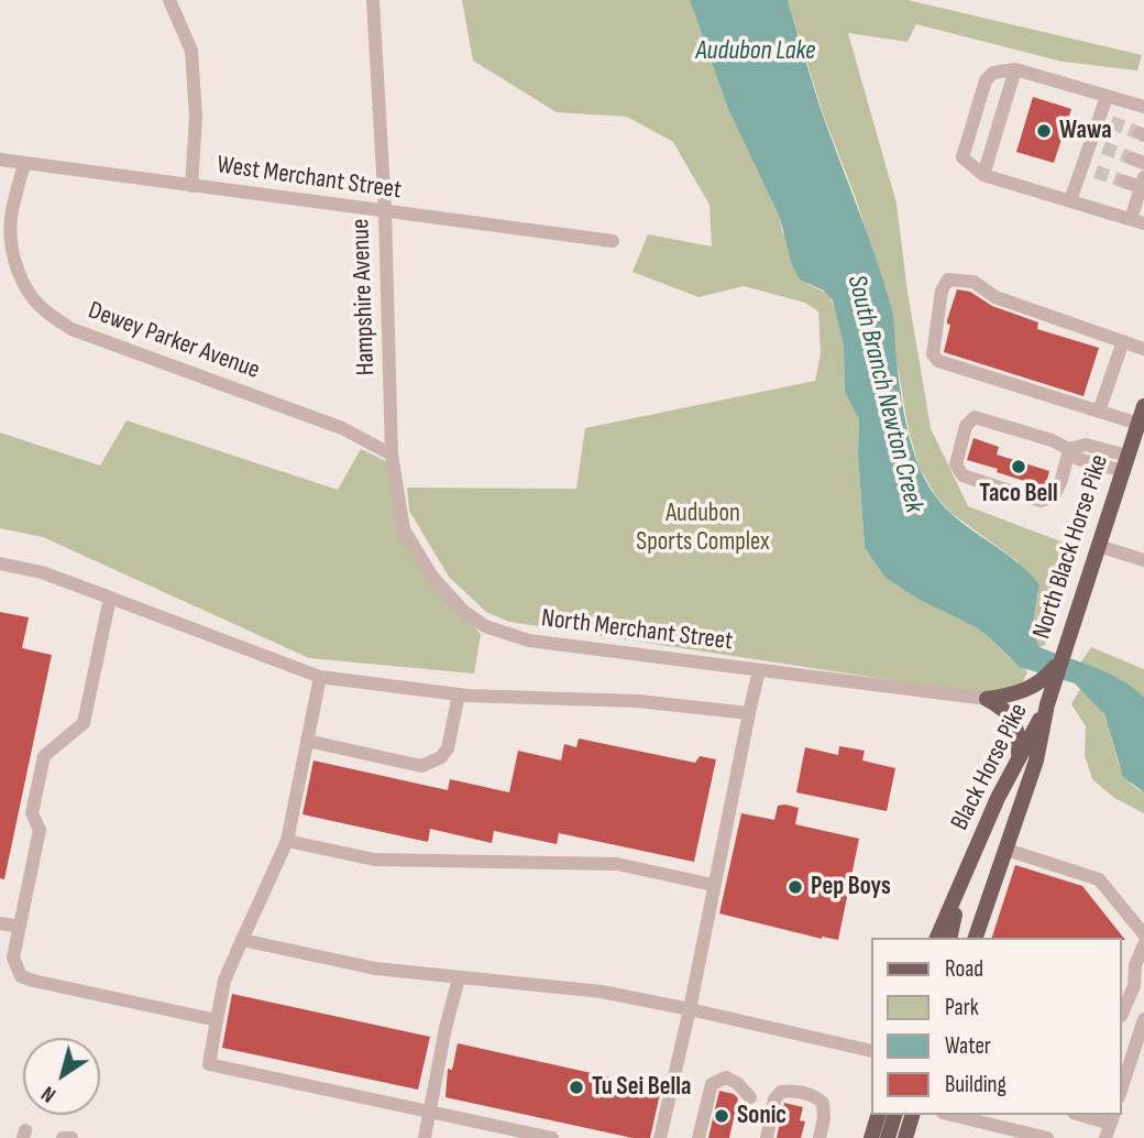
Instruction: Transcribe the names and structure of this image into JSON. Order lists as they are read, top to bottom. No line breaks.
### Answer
{"streets":{"main road":["North Black Horse Pike","Black Horse Pike"],"street":["West Merchant Street","Hampshire Avenue","Dewey Parker Avenue","North Merchant Street"]},"crossings":[["West Merchant Street","Hampshire Avenue"],["West Merchant Street","Dewey Parker Avenue"],["Hampshire Avenue","Dewey Parker Avenue"],["Hampshire Avenue","North Merchant Street"],["Dewey Parker Avenue","North Merchant Street"],["North Black Horse Pike","Black Horse Pike"]],"water":["Audubon Lake","South Branch Newton Creek"],"parks":["Audubon Sports Complex"],"places":["Wawa","Taco Bell","Pep Boys","Tu Sei Bella","Sonic"],"legend":["Road","Park","Water","Building"],"north":"bottom left"}
